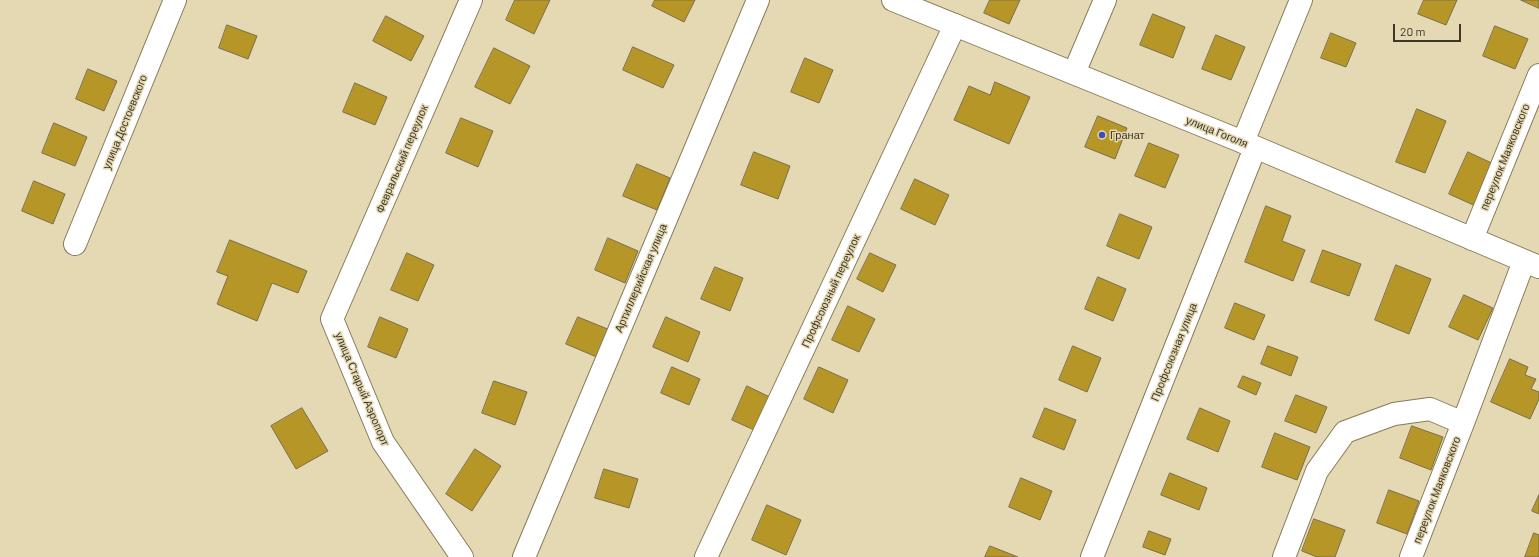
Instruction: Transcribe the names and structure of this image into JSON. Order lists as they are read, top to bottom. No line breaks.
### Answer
{"streets":{"street":["улица Достоевского","улица Гоголя","переулок Маяковского","Февральский переулок","Артиллерийская улица","Профсоюзный переулок","Профсоюзная улица","улица Старый Аэропорт"]},"crossings":[["улица Гоголя","переулок Маяковского"],["улица Гоголя","Профсоюзный переулок"],["улица Гоголя","Профсоюзная улица"],["Февральский переулок","улица Старый Аэропорт"]],"places":["Гранат"],"scale_bar":"20 m"}
